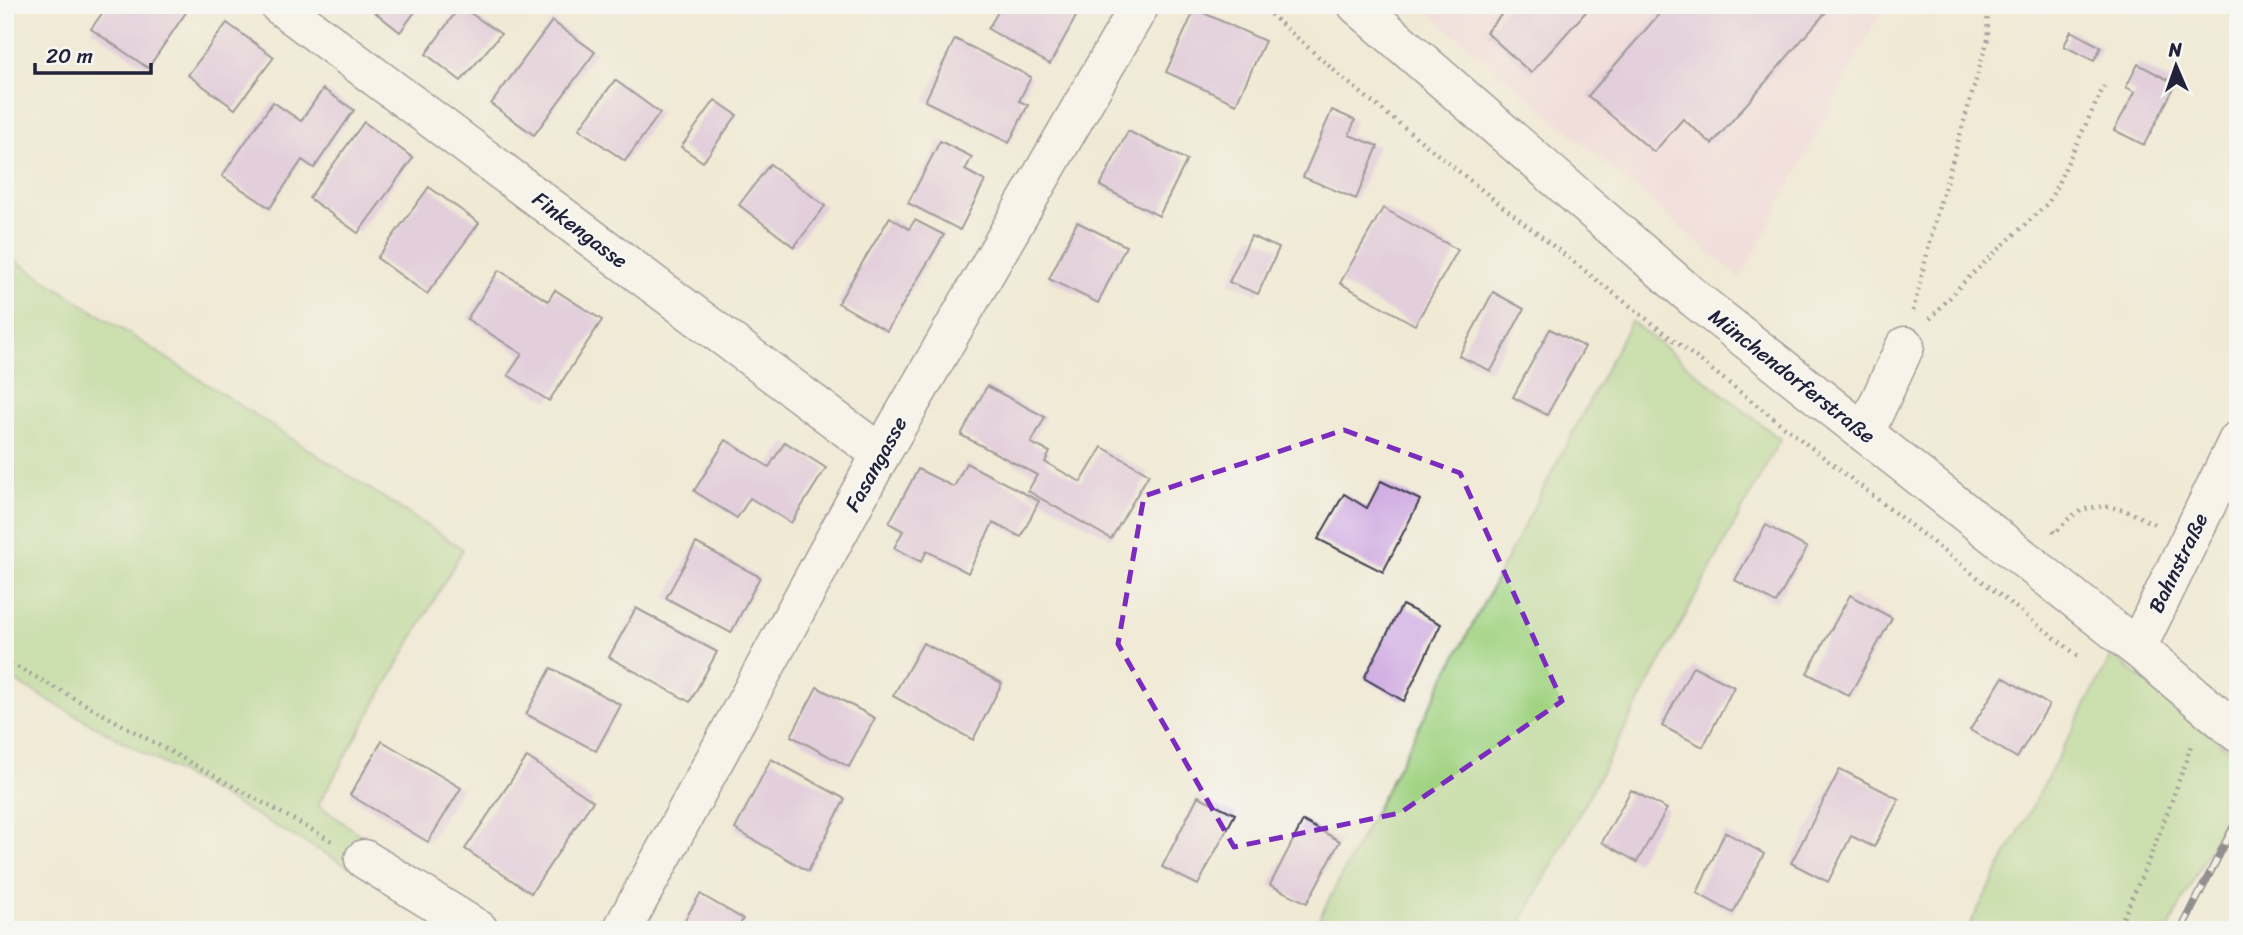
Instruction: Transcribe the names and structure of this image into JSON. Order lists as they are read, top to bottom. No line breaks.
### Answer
{"streets":{"street":["Finkengasse","Münchendorferstraße","Fasangasse","Bahnstraße"]},"crossings":[["Finkengasse","Fasangasse"],["Münchendorferstraße","Bahnstraße"]],"scale_bar":"20 m","north":"top"}
